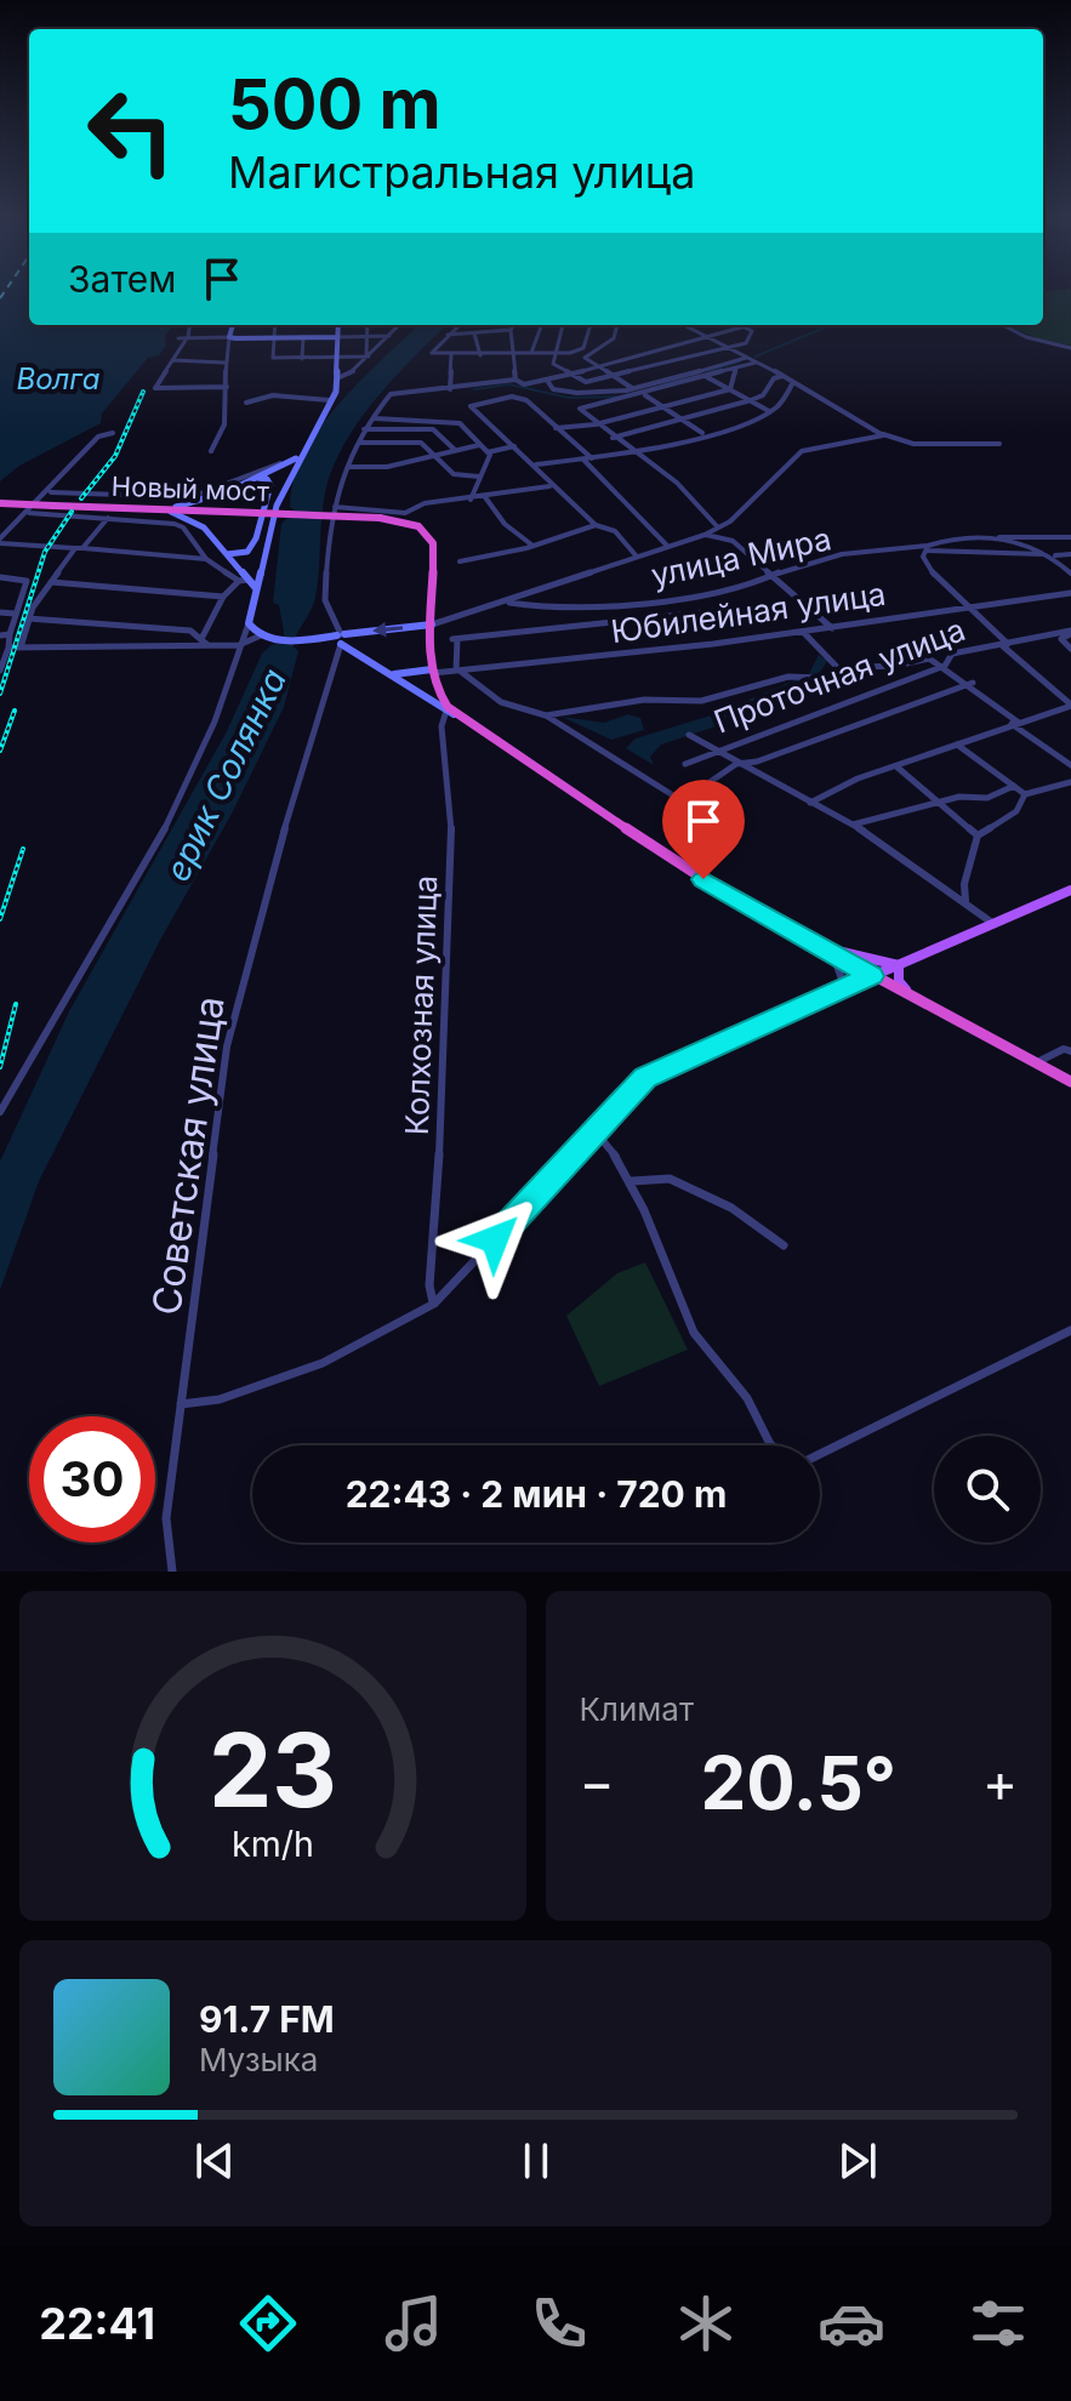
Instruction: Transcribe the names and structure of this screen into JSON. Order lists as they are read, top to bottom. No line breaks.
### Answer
{"streets":{"highway":["Новый мост"],"street":["улица Мира","Юбилейная улица","Проточная улица","Колхозная улица","Советская улица"]},"crossings":[["Новый мост","Юбилейная улица"]],"water":["Волга","ерик Солянка"],"page":{"turn":["500 m","Магистральная улица"],"then":"Затем","limit":"30","trip":"22:43 · 2 мин · 720 m","tile":"Климат","heat":["−","20.5°","+"],"song":["91.7 FM","Музыка"],"tabs":"22:41","gauge":["23","km/h"]}}
